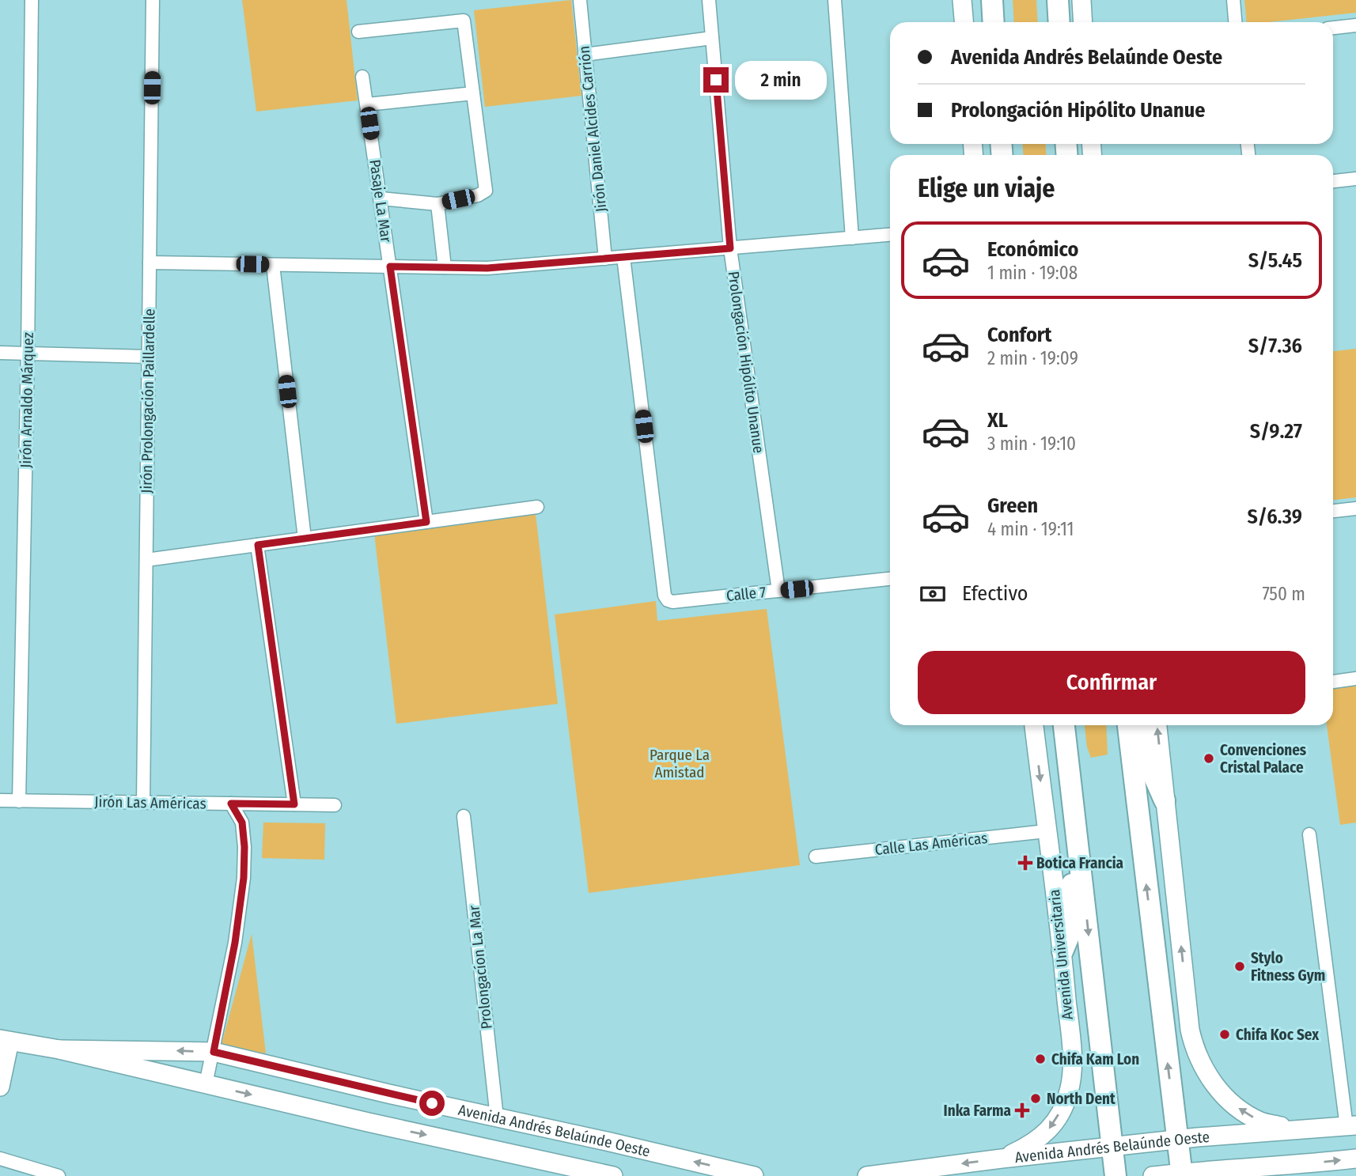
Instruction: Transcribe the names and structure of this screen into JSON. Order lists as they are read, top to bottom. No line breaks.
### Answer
{"streets":{"main road":["Avenida Universitaria"],"street":["Jirón Daniel Alcides Carrión","Pasaje La Mar","Prolongación Hipólito Unanue","Jirón Arnaldo Márquez","Jirón Prolongación Paillardelle","Calle 7","Jirón Las Américas","Calle Las Américas","Prolongacíon La Mar","Avenida Andrés Belaúnde Oeste"]},"crossings":[["Prolongación Hipólito Unanue","Calle 7"],["Jirón Arnaldo Márquez","Jirón Las Américas"],["Jirón Prolongación Paillardelle","Jirón Las Américas"],["Calle Las Américas","Avenida Universitaria"],["Avenida Universitaria","Avenida Andrés Belaúnde Oeste"],["Prolongacíon La Mar","Avenida Andrés Belaúnde Oeste"]],"one_way":["Avenida Universitaria"],"parks":["Parque La Amistad"],"places":{"other":["Convenciones Cristal Palace","Stylo Fitness Gym","Chifa Koc Sex","Chifa Kam Lon","North Dent"],"health":["Botica Francia","Inka Farma"]},"page":{"banner":["Avenida Andrés Belaúnde Oeste","Prolongación Hipólito Unanue"],"bubble":"2 min","heading":"Elige un viaje","list":[{"name":"Económico","note":"1 min · 19:08","value":"S/5.45"},{"name":"Confort","note":"2 min · 19:09","value":"S/7.36"},{"name":"XL","note":"3 min · 19:10","value":"S/9.27"},{"name":"Green","note":"4 min · 19:11","value":"S/6.39"}],"pay":["Efectivo","750 m"],"buttons":"Confirmar"}}
